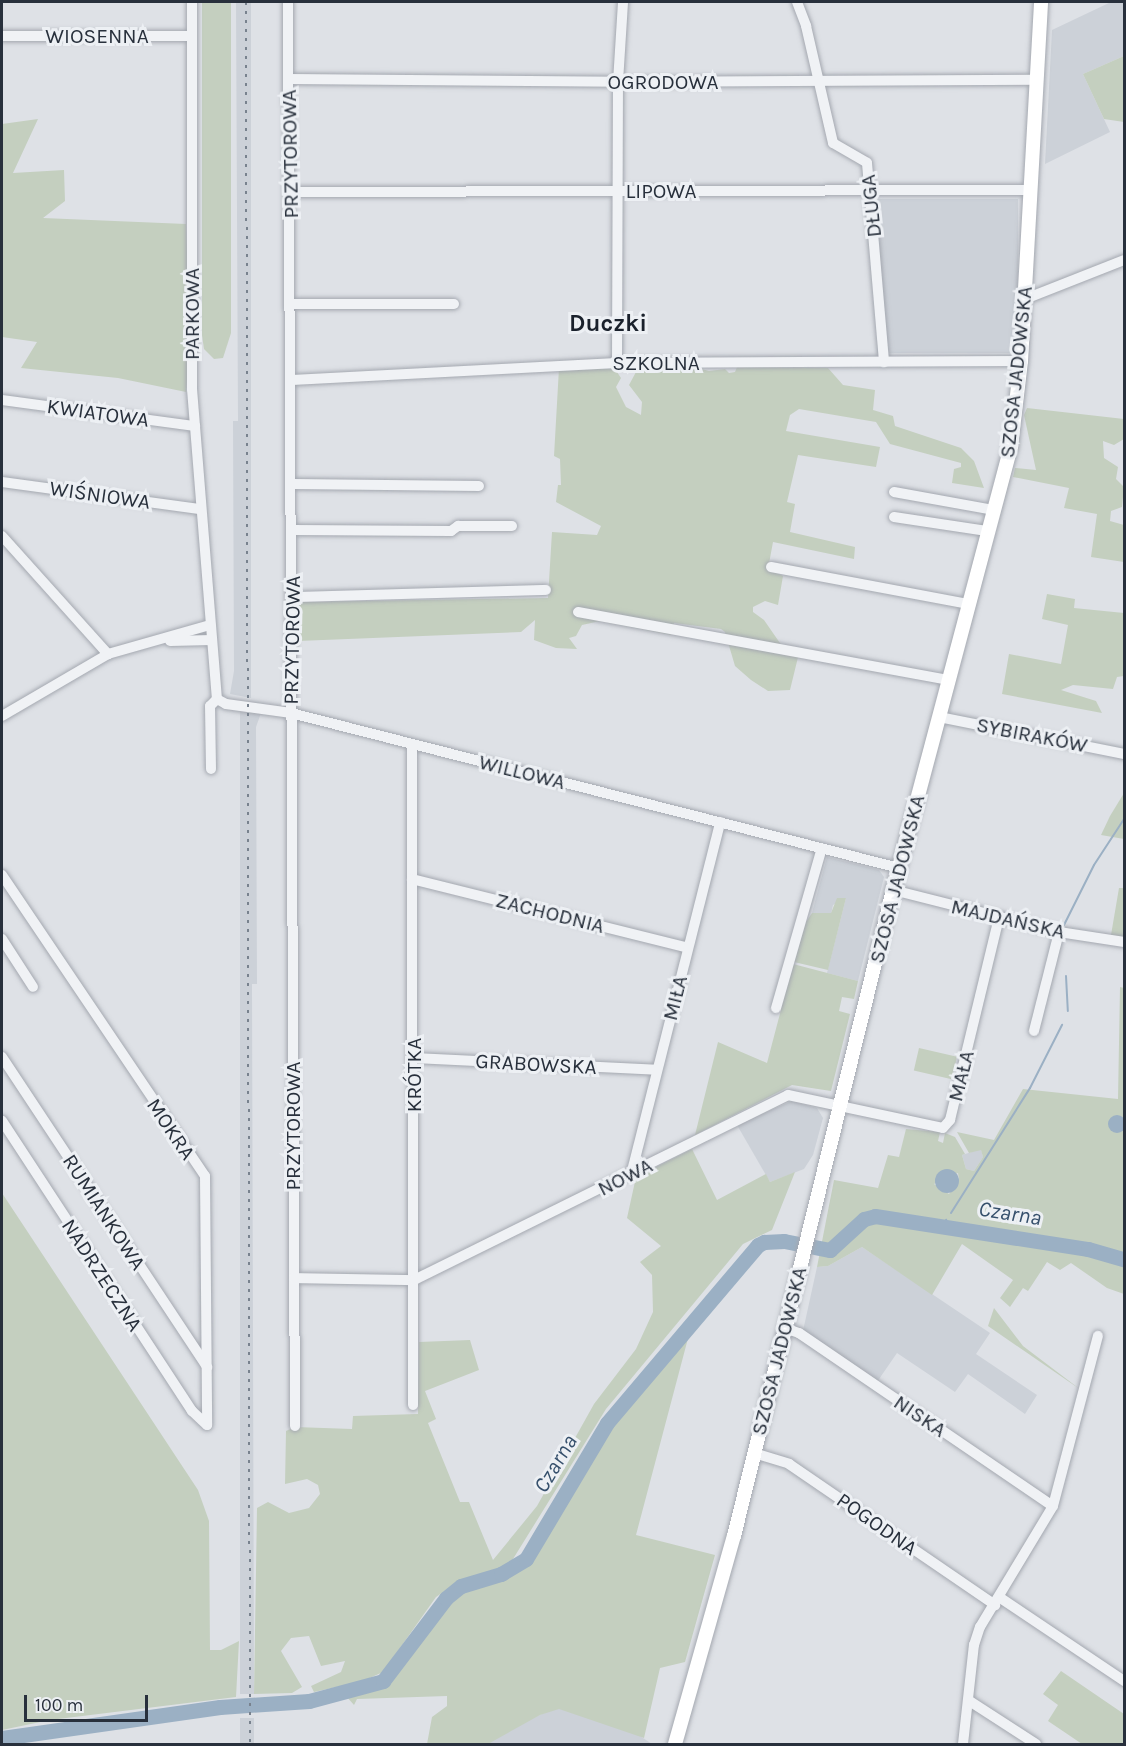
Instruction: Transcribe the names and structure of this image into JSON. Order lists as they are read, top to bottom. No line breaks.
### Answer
{"streets":{"main road":["SZOSA JADOWSKA"],"street":["WIOSENNA","OGRODOWA","PRZYTOROWA","LIPOWA","DŁUGA","PARKOWA","SZKOLNA","KWIATOWA","WIŚNIOWA","SYBIRAKÓW","WILLOWA","ZACHODNIA","MAJDAŃSKA","MIŁA","GRABOWSKA","KRÓTKA","MAŁA","MOKRA","NOWA","RUMIANKOWA","NADRZECZNA","NISKA","POGODNA"]},"crossings":[["WIOSENNA","PARKOWA"],["OGRODOWA","PRZYTOROWA"],["OGRODOWA","DŁUGA"],["OGRODOWA","SZOSA JADOWSKA"],["PRZYTOROWA","LIPOWA"],["PRZYTOROWA","SZKOLNA"],["PRZYTOROWA","WILLOWA"],["LIPOWA","DŁUGA"],["LIPOWA","SZOSA JADOWSKA"],["DŁUGA","SZKOLNA"],["PARKOWA","KWIATOWA"],["PARKOWA","WIŚNIOWA"],["SZKOLNA","SZOSA JADOWSKA"],["SZOSA JADOWSKA","SYBIRAKÓW"],["SZOSA JADOWSKA","WILLOWA"],["SZOSA JADOWSKA","MAJDAŃSKA"],["SZOSA JADOWSKA","MAŁA"],["SZOSA JADOWSKA","NOWA"],["SZOSA JADOWSKA","NISKA"],["SZOSA JADOWSKA","POGODNA"],["WILLOWA","MIŁA"],["WILLOWA","KRÓTKA"],["ZACHODNIA","MIŁA"],["ZACHODNIA","KRÓTKA"],["MAJDAŃSKA","MAŁA"],["MIŁA","GRABOWSKA"],["MIŁA","NOWA"],["GRABOWSKA","KRÓTKA"],["KRÓTKA","NOWA"],["MAŁA","NOWA"],["MOKRA","RUMIANKOWA"],["MOKRA","NADRZECZNA"]],"districts":["Duczki"],"water":["Czarna"],"scale_bar":"100 m"}
